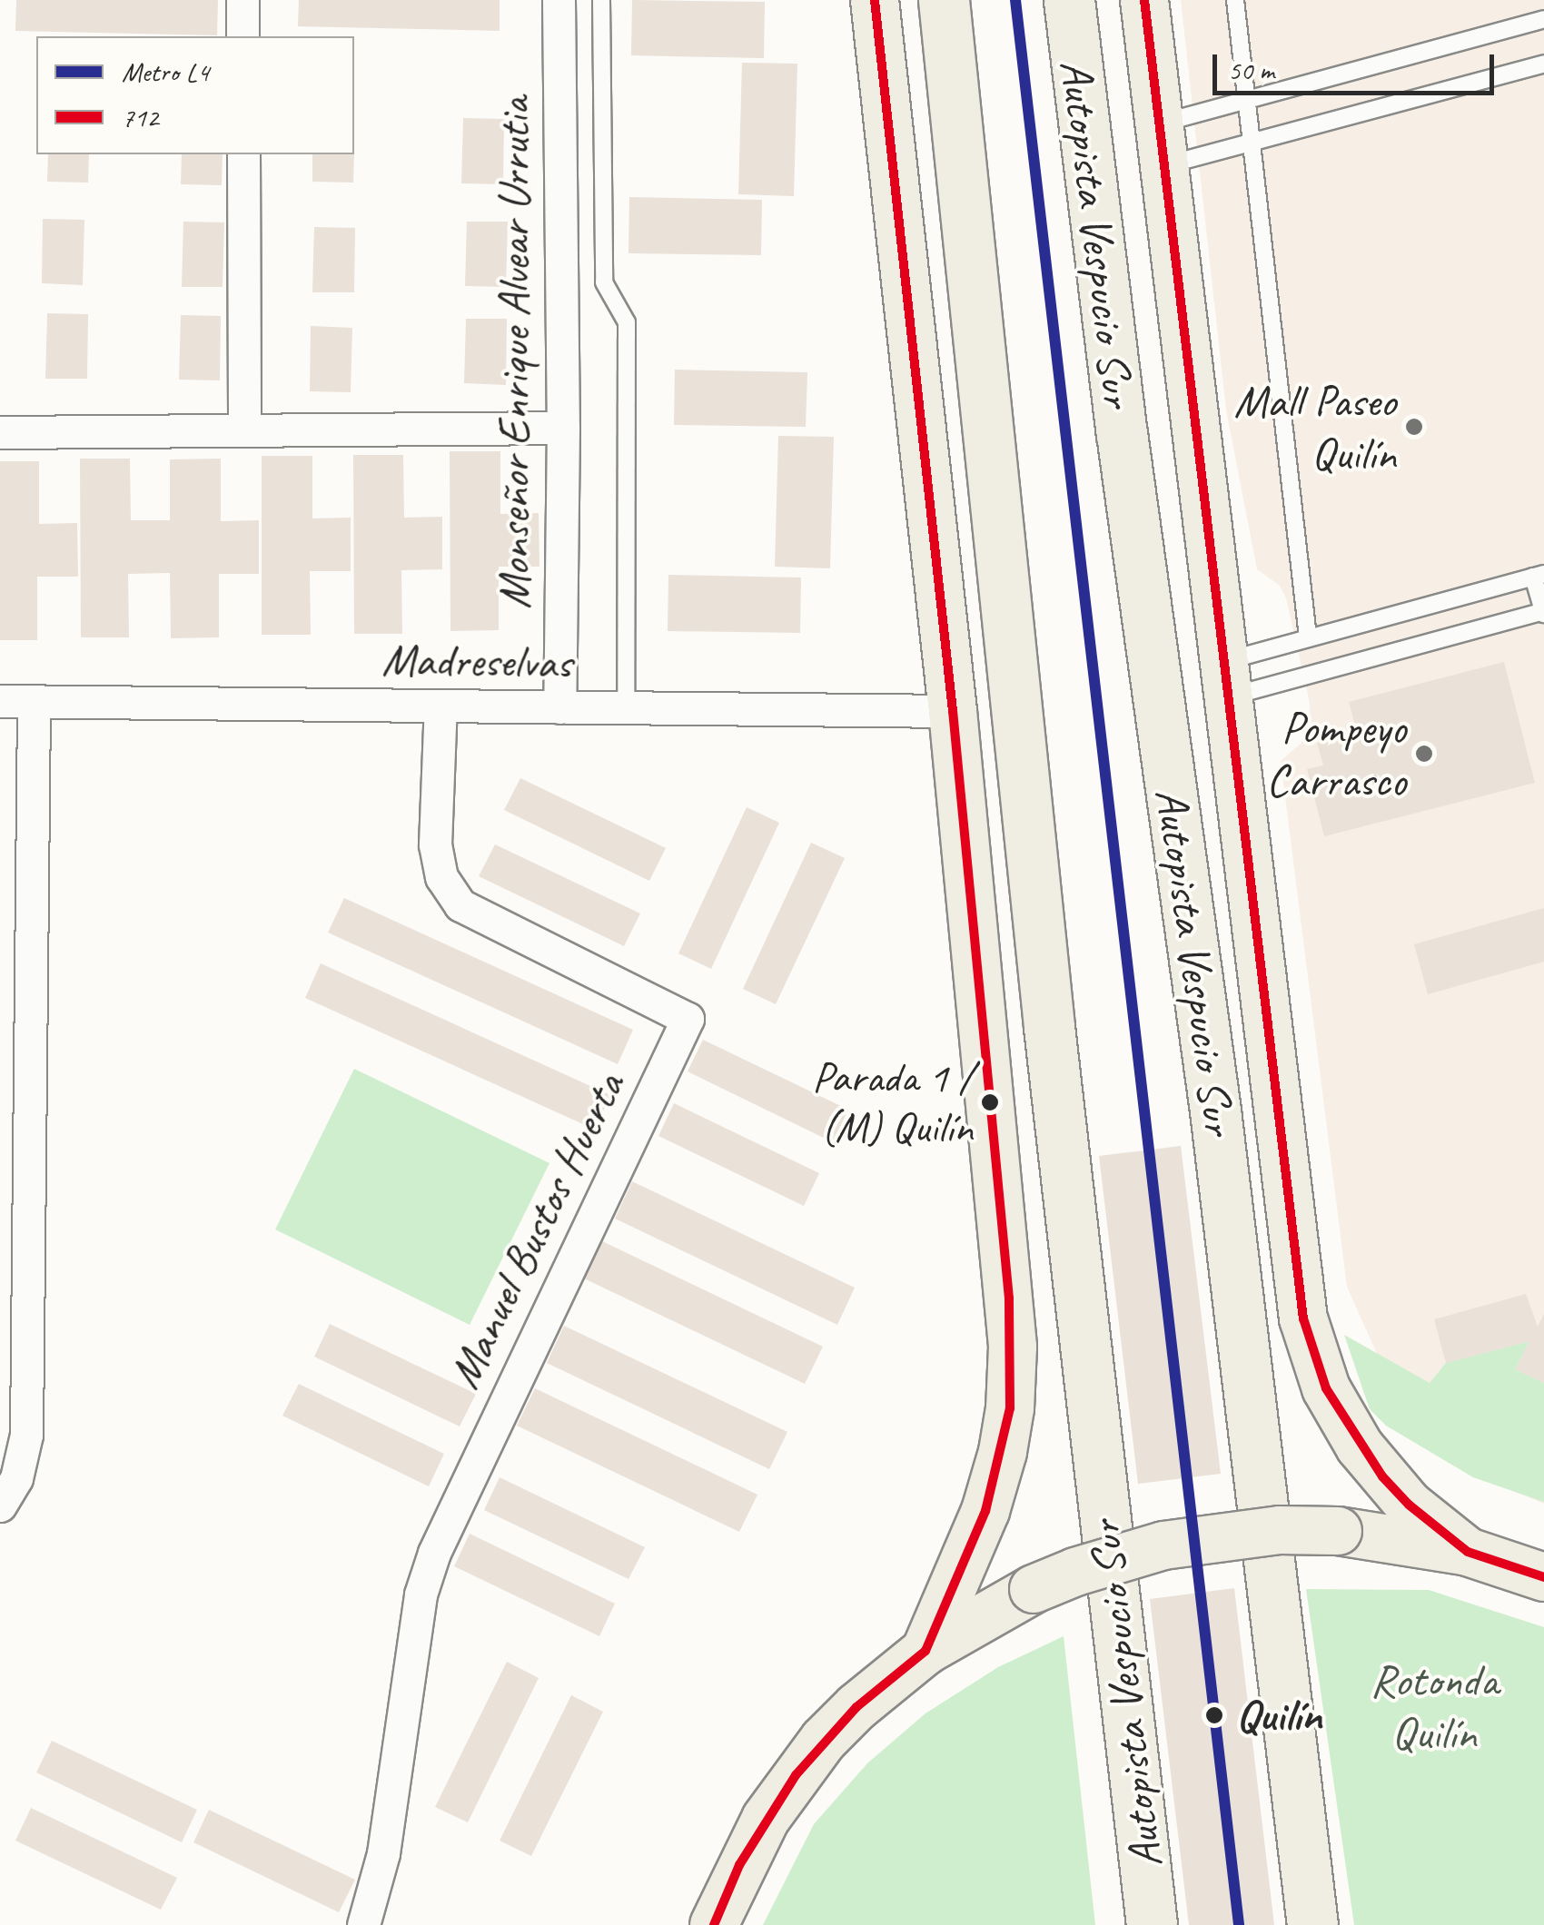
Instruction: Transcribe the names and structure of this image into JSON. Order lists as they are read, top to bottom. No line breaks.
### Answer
{"streets":{"highway":["Autopista Vespucio Sur"],"street":["Monseñor Enrique Alvear Urrutia","Madreselvas","Manuel Bustos Huerta"]},"crossings":[["Monseñor Enrique Alvear Urrutia","Madreselvas"],["Madreselvas","Manuel Bustos Huerta"]],"parks":["Rotonda Quilín"],"places":["Mall Paseo Quilín","Pompeyo Carrasco","Parada 1 / (M) Quilín","Quilín"],"lines":["metro line L4","transit line 712"],"legend":["Metro L4","712"],"scale_bar":"50 m"}
